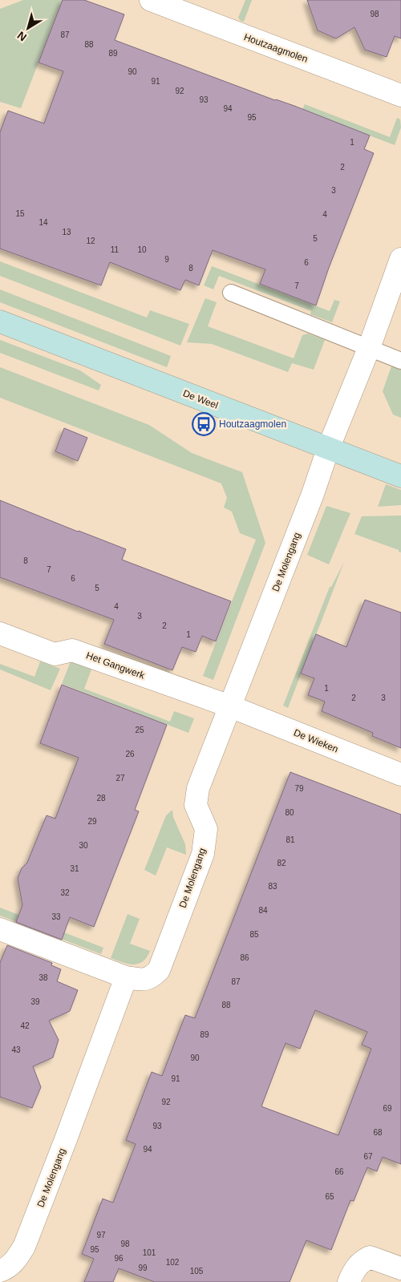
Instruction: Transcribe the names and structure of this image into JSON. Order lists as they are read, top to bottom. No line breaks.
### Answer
{"streets":{"street":["Houtzaagmolen","De Weel","De Molengang","Het Gangwerk","De Wieken"]},"crossings":[["De Weel","De Molengang"],["De Molengang","Het Gangwerk"],["De Molengang","De Wieken"],["Het Gangwerk","De Wieken"]],"places":{"bus stop":["Houtzaagmolen"]},"house_numbers":["98","87","88","89","90","91","92","93","94","95","1","2","3","15","4","14","13","5","12","11","10","9","6","8","7","8","7","6","5","4","3","2","1","1","2","3","25","26","27","79","28","80","29","81","30","82","31","83","32","84","33","85","86","38","87","39","88","42","89","43","90","91","92","69","93","68","94","67","66","65","97","98","95","101","96","102","99","105"],"north":"bottom left"}
